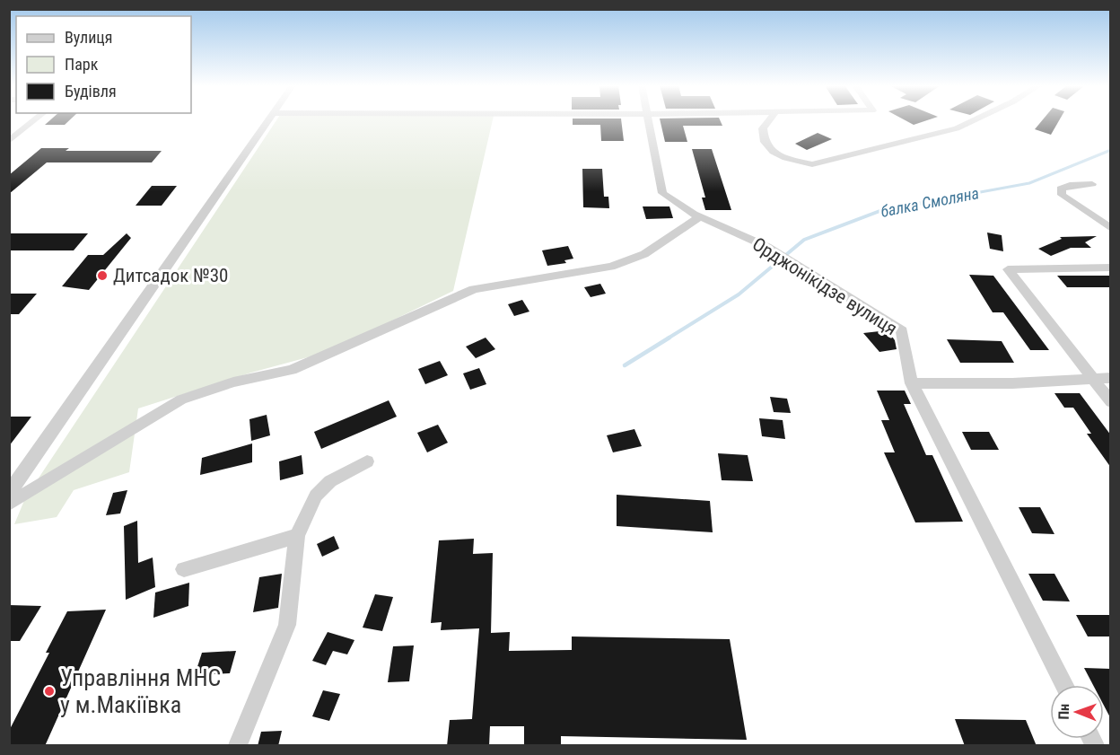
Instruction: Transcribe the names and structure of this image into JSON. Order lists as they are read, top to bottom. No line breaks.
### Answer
{"streets":{"street":["Орджонікідзе вулиця"]},"water":["балка Смоляна"],"places":["Дитсадок №30","Управління МНС у м.Макіївка"],"legend":["Вулиця","Парк","Будівля"],"north":"left"}
